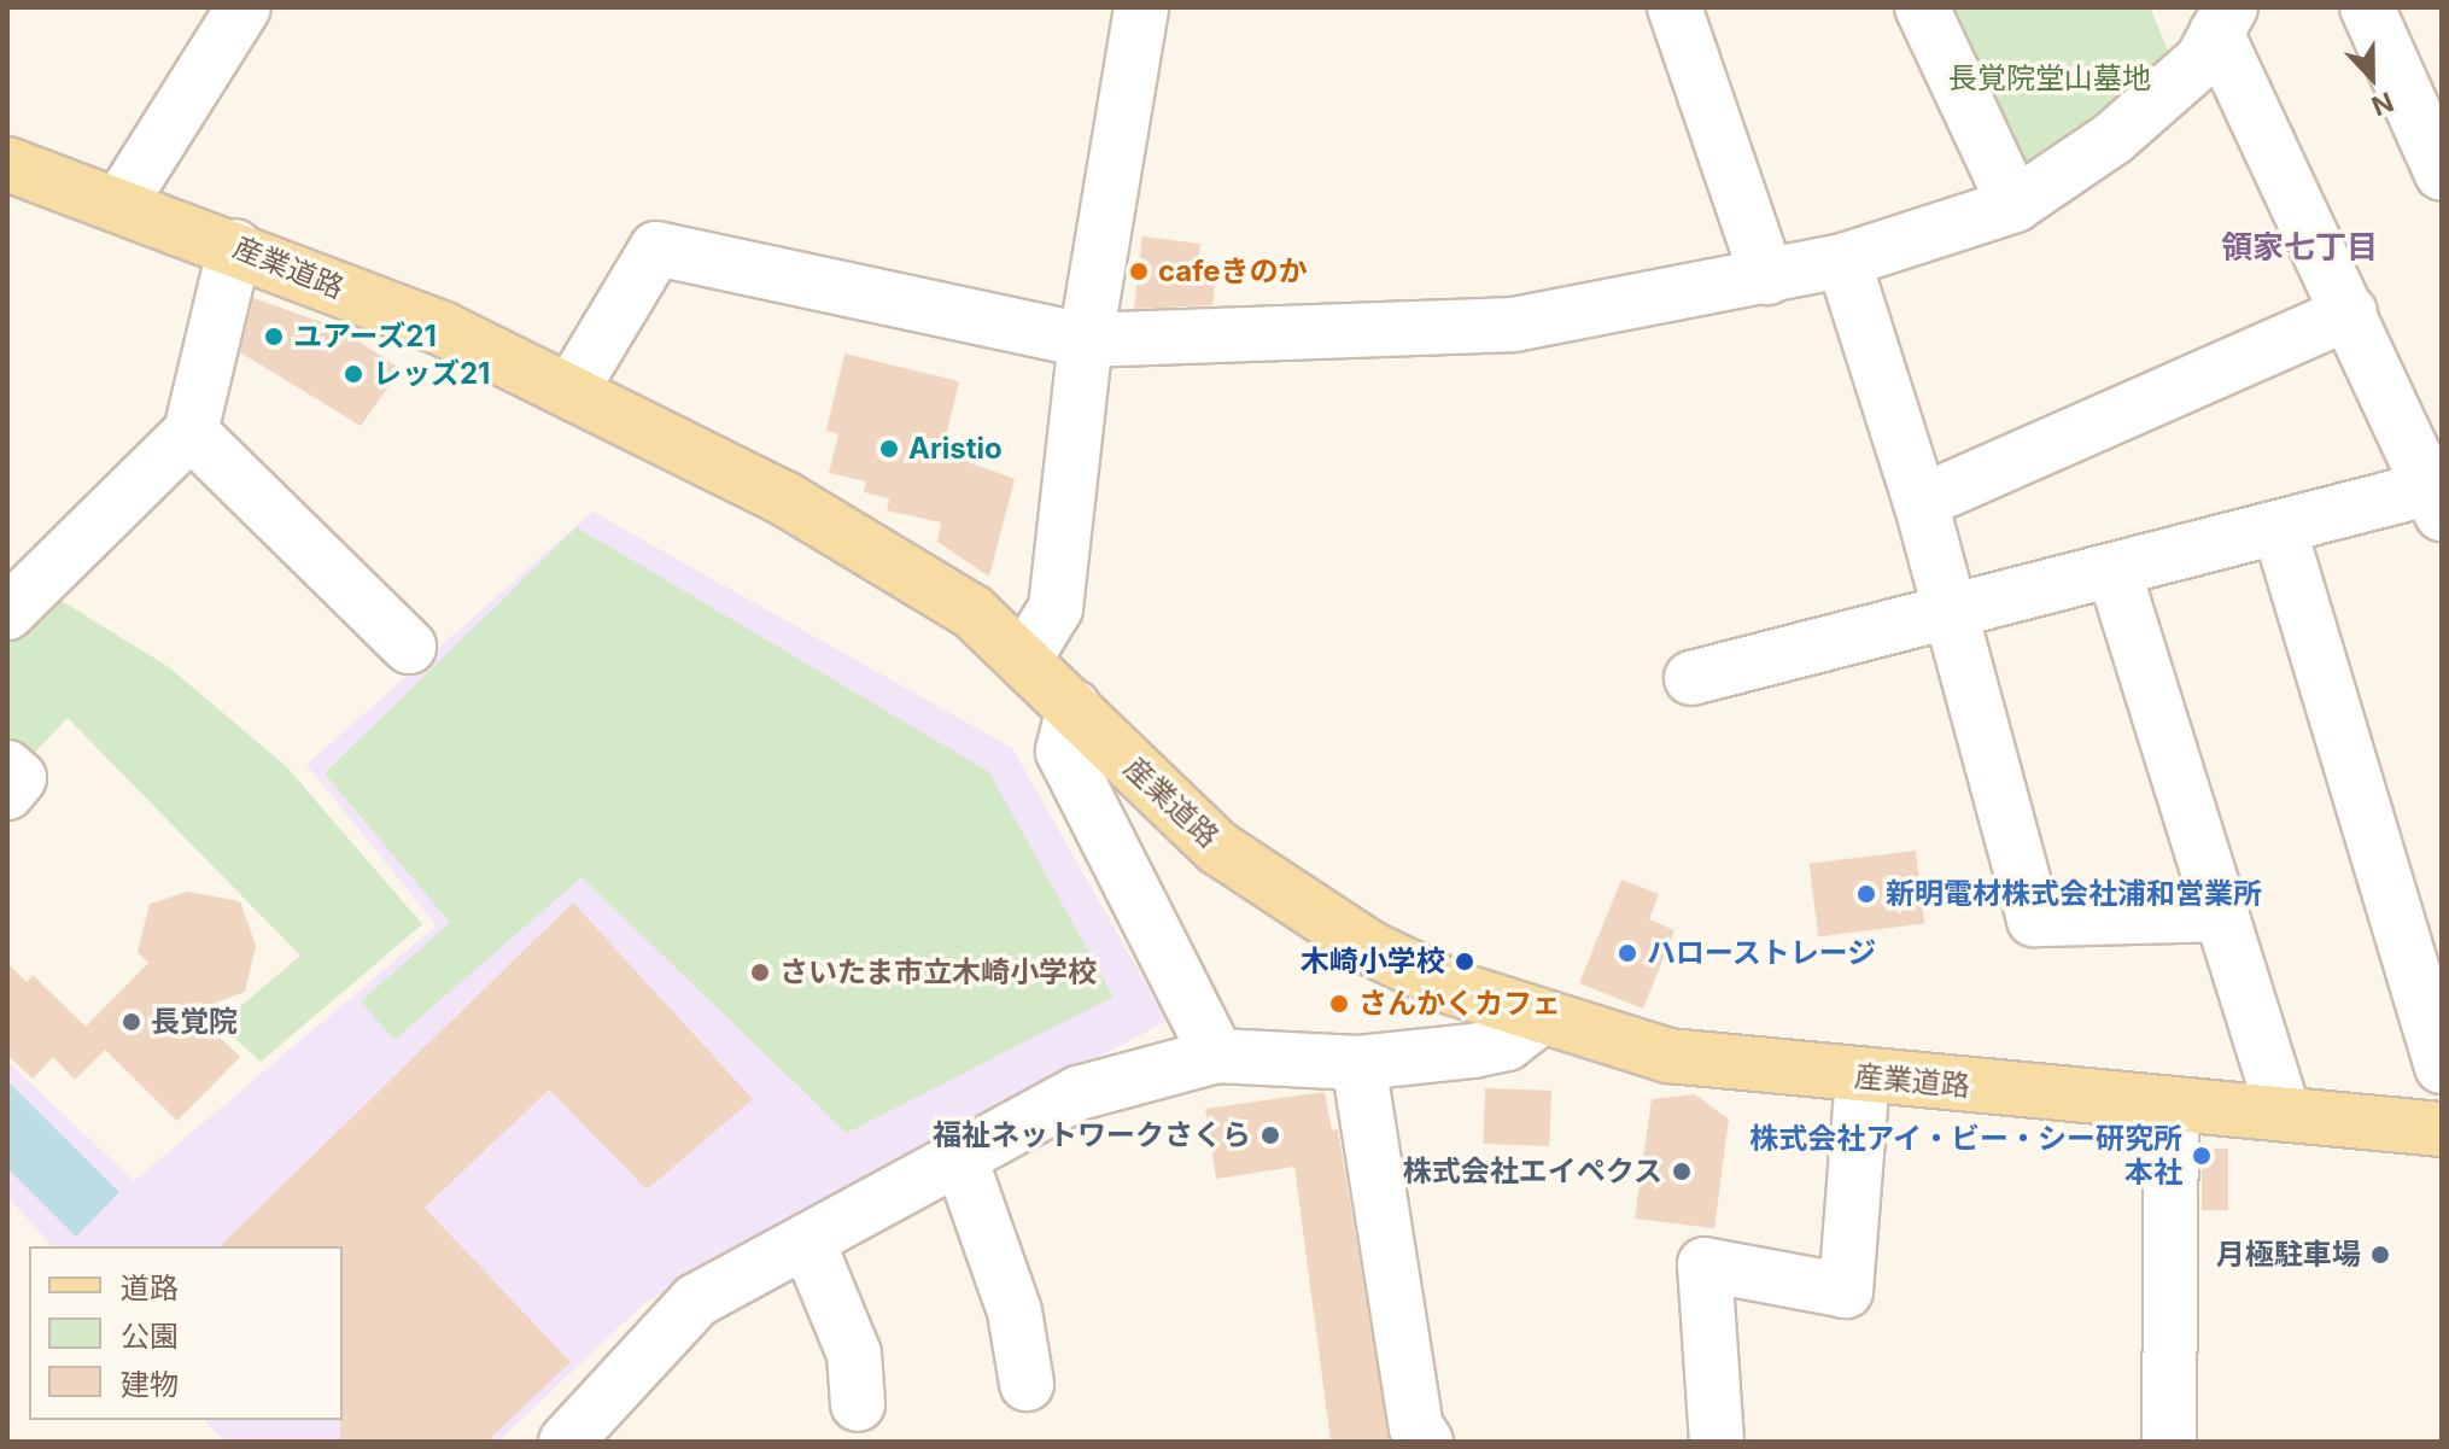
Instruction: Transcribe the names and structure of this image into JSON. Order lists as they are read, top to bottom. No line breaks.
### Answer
{"streets":{"main road":["産業道路"]},"districts":["領家七丁目"],"parks":["長覚院堂山墓地"],"places":["cafeきのか","ユアーズ21","レッズ21","Aristio","新明電材株式会社浦和営業所","ハローストレージ","木崎小学校","さいたま市立木崎小学校","さんかくカフェ","長覚院","福祉ネットワークさくら","株式会社アイ・ビー・シー研究所 本社","株式会社エイペクス","月極駐車場"],"legend":["道路","公園","建物"],"north":"bottom"}
